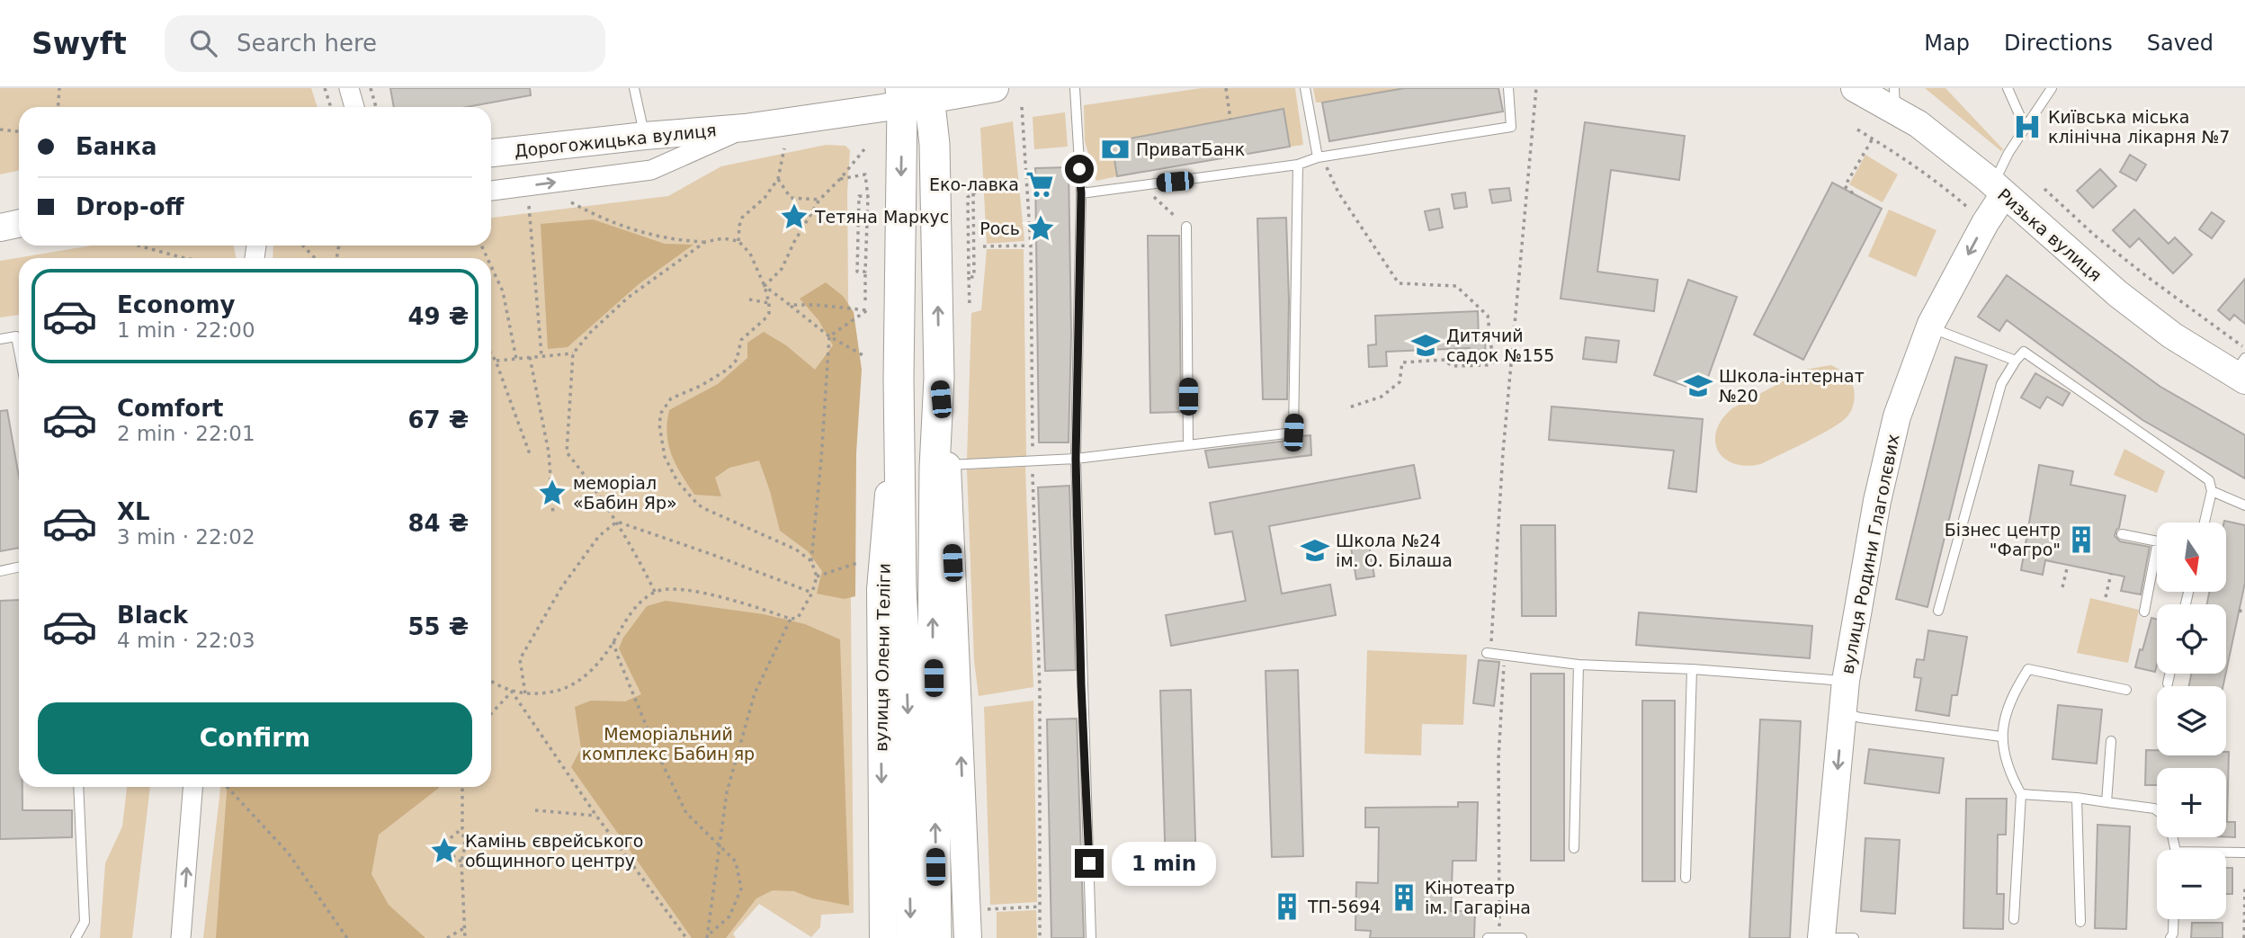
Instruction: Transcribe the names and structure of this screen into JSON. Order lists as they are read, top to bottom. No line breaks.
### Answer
{"streets":{"main road":["вулиця Олени Теліги"],"street":["Дорогожицька вулиця","Ризька вулиця","вулиця Родини Глаголєвих"]},"crossings":[["Дорогожицька вулиця","вулиця Олени Теліги"],["Ризька вулиця","вулиця Родини Глаголєвих"]],"one_way":["вулиця Родини Глаголєвих"],"parks":["Меморіальний комплекс Бабин яр"],"places":{"hospital":["Київська міська клінічна лікарня №7"],"bank":["ПриватБанк"],"supermarket":["Еко-лавка"],"place":["Тетяна Маркус","Рось","меморіал «Бабин Яр»","Камінь єврейського общинного центру"],"school or university":["Дитячий садок №155","Школа-інтернат №20","Школа №24 ім. О. Білаша"],"building":["Бізнес центр \"Фагро\"","Кінотеатр ім. Гагаріна","ТП-5694"]},"north":"bottom","page":{"header":"Swyft","search":"Search here","nav":["Map","Directions","Saved"],"banner":["Банка","Drop-off"],"list":[{"name":"Economy","note":"1 min · 22:00","value":"49 ₴"},{"name":"Comfort","note":"2 min · 22:01","value":"67 ₴"},{"name":"XL","note":"3 min · 22:02","value":"84 ₴"},{"name":"Black","note":"4 min · 22:03","value":"55 ₴"}],"map_buttons":["+","−"],"buttons":"Confirm","bubble":"1 min"}}
